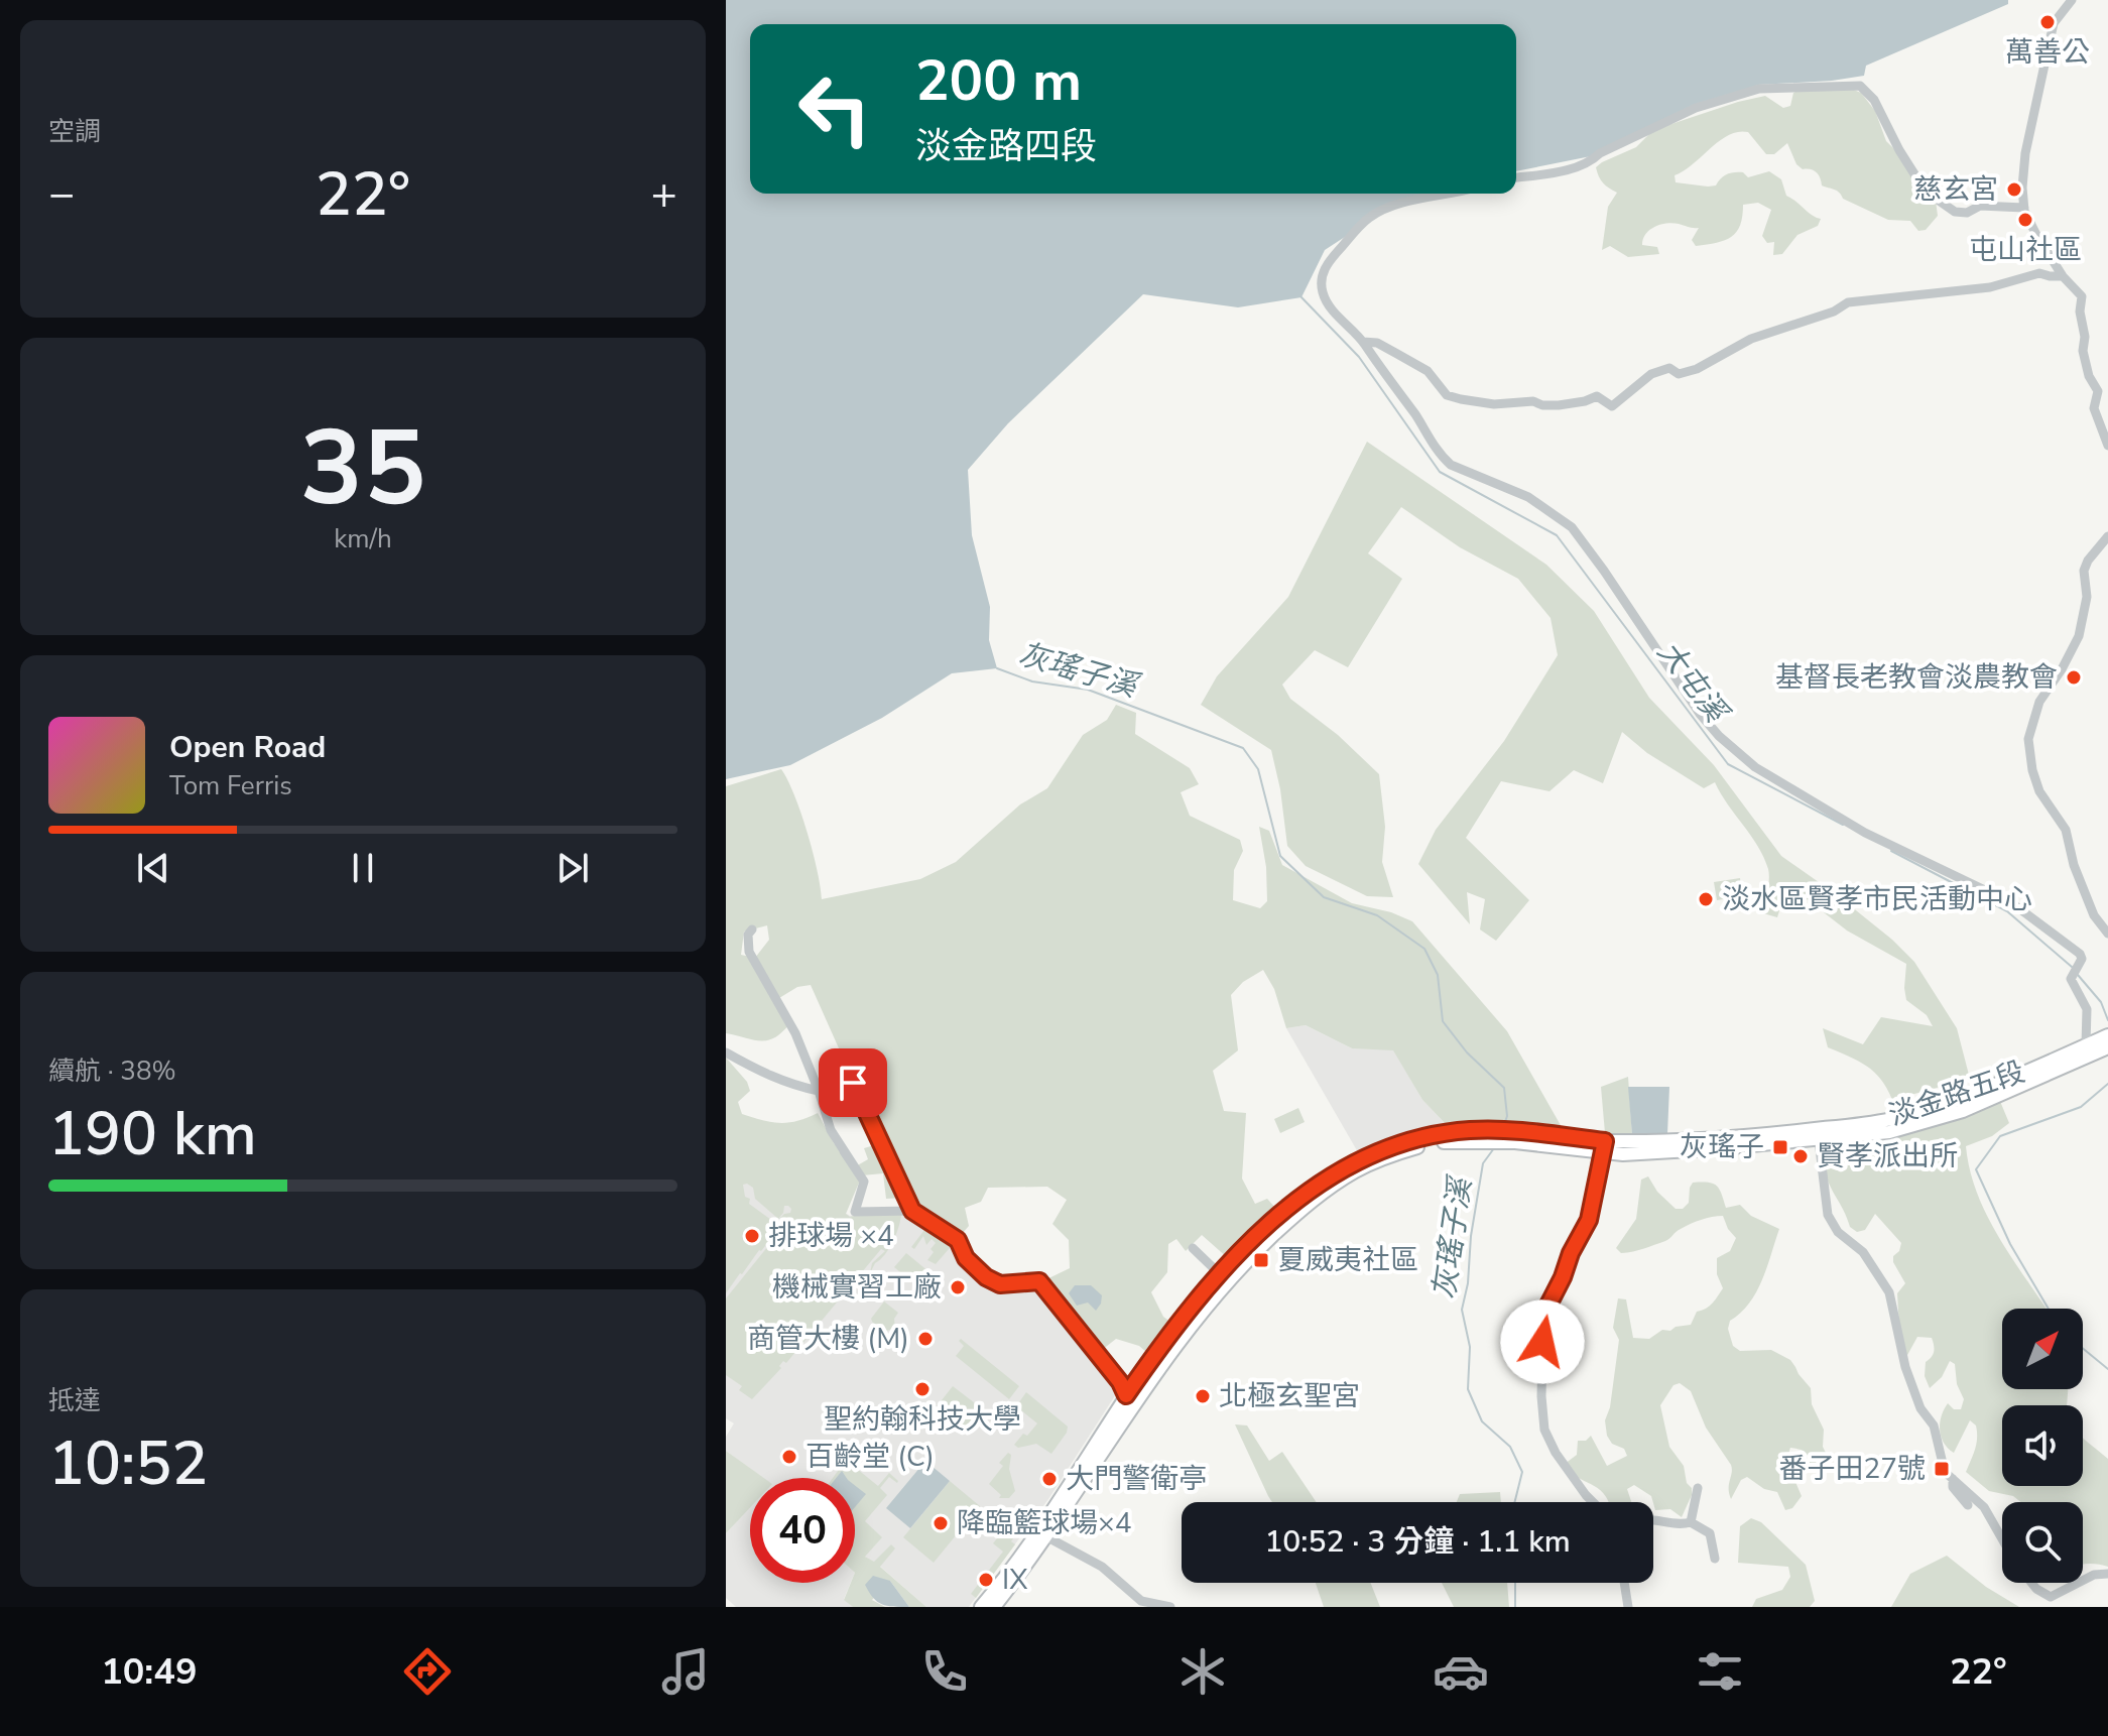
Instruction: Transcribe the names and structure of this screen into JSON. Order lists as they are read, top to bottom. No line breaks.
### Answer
{"streets":{"main road":["淡金路五段"]},"water":["灰瑤子溪","大屯溪"],"places":{"other":["萬善公","慈玄宮","屯山社區","基督長老教會淡農教會","淡水區賢孝市民活動中心","賢孝派出所","排球場 ×4","機械實習工廠","商管大樓 (M)","聖約翰科技大學","北極玄聖宮","百齡堂 (C)","大門警衛亭","降臨籃球場×4","IX"],"transit":["灰瑤子","夏威夷社區","番子田27號"]},"north":"top right","page":{"tile":["空調",["35","km/h"],["續航 · 38%","190 km"],["抵達","10:52"]],"turn":["200 m","淡金路四段"],"heat":["−","22°","+"],"song":["Open Road","Tom Ferris"],"limit":"40","trip":"10:52 · 3 分鐘 · 1.1 km","tabs":["10:49","22°"]}}
